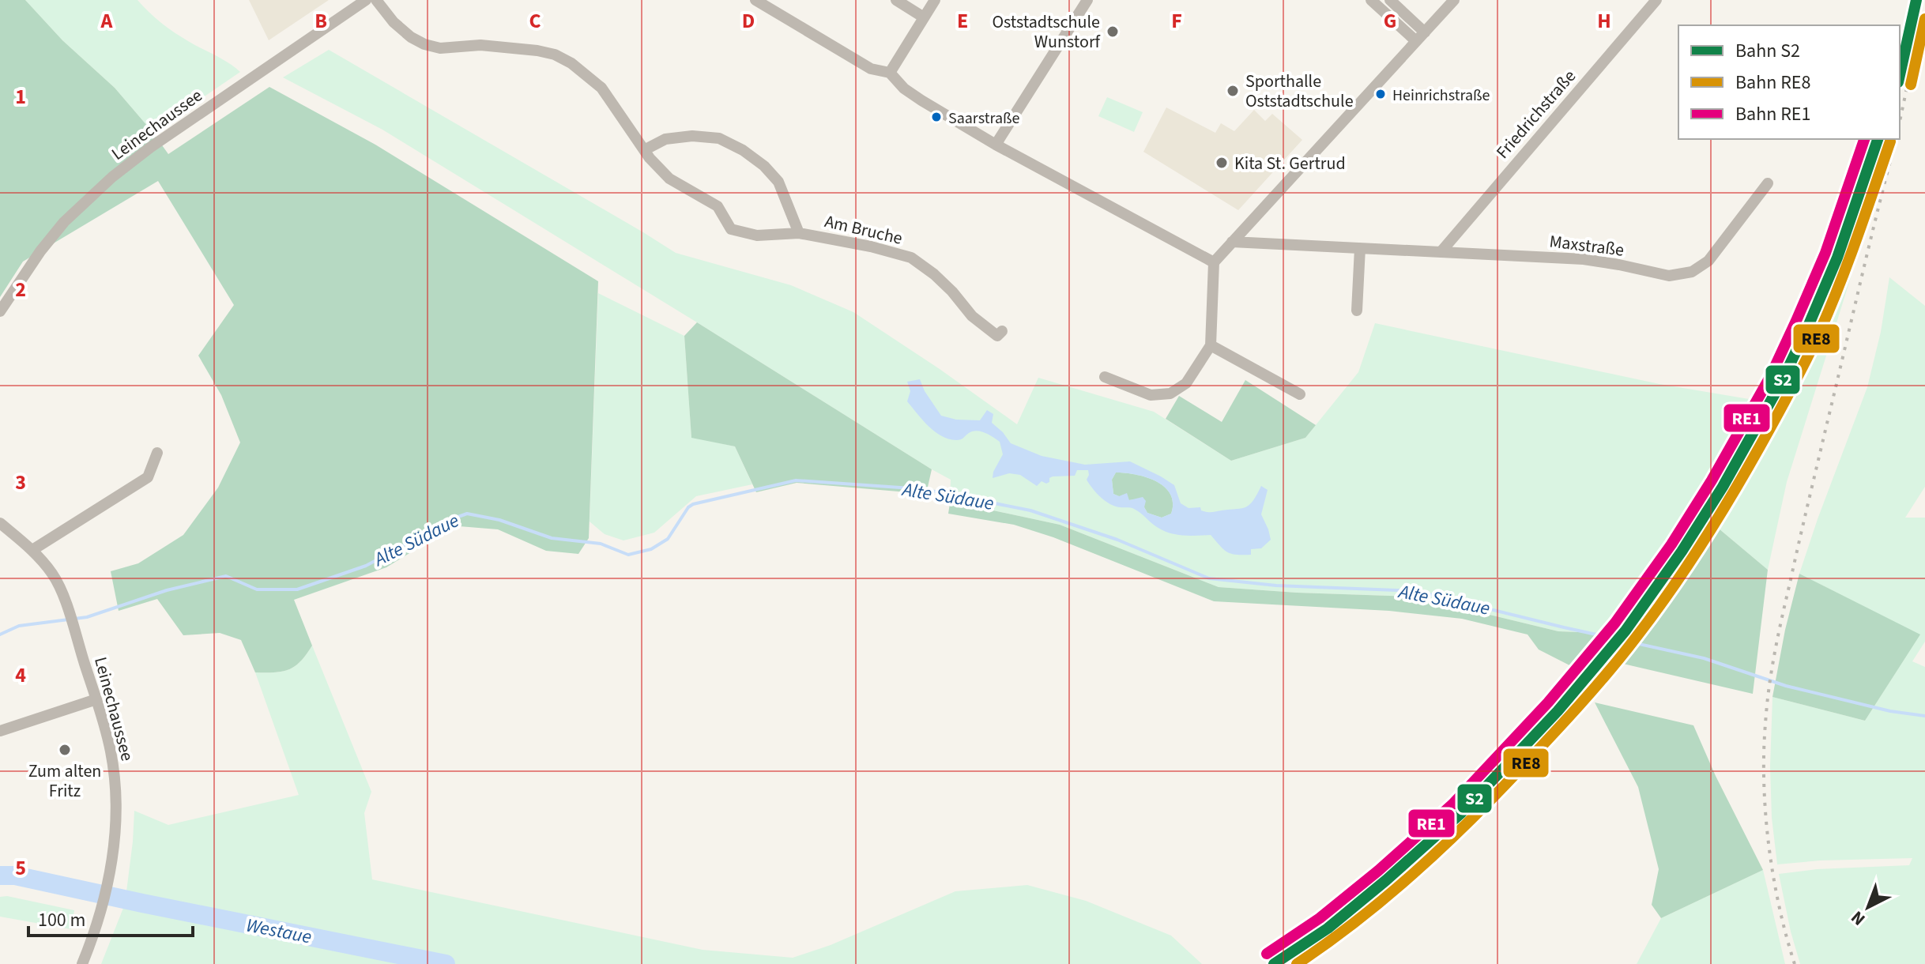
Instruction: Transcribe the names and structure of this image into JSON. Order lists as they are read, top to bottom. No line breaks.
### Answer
{"streets":{"street":["Friedrichstraße","Leinechaussee","Am Bruche","Maxstraße"]},"crossings":[["Friedrichstraße","Maxstraße"]],"water":["Alte Südaue","Westaue"],"places":["Oststadtschule Wunstorf","Sporthalle Oststadtschule","Heinrichstraße","Saarstraße","Kita St. Gertrud","Zum alten Fritz"],"lines":["rail line S2","rail line RE8","rail line RE1"],"legend":["Bahn S2","Bahn RE8","Bahn RE1"],"scale_bar":"100 m","north":"bottom left","grid":{"columns":["A","B","C","D","E","F","G","H"],"rows":["1","2","3","4","5"]}}
